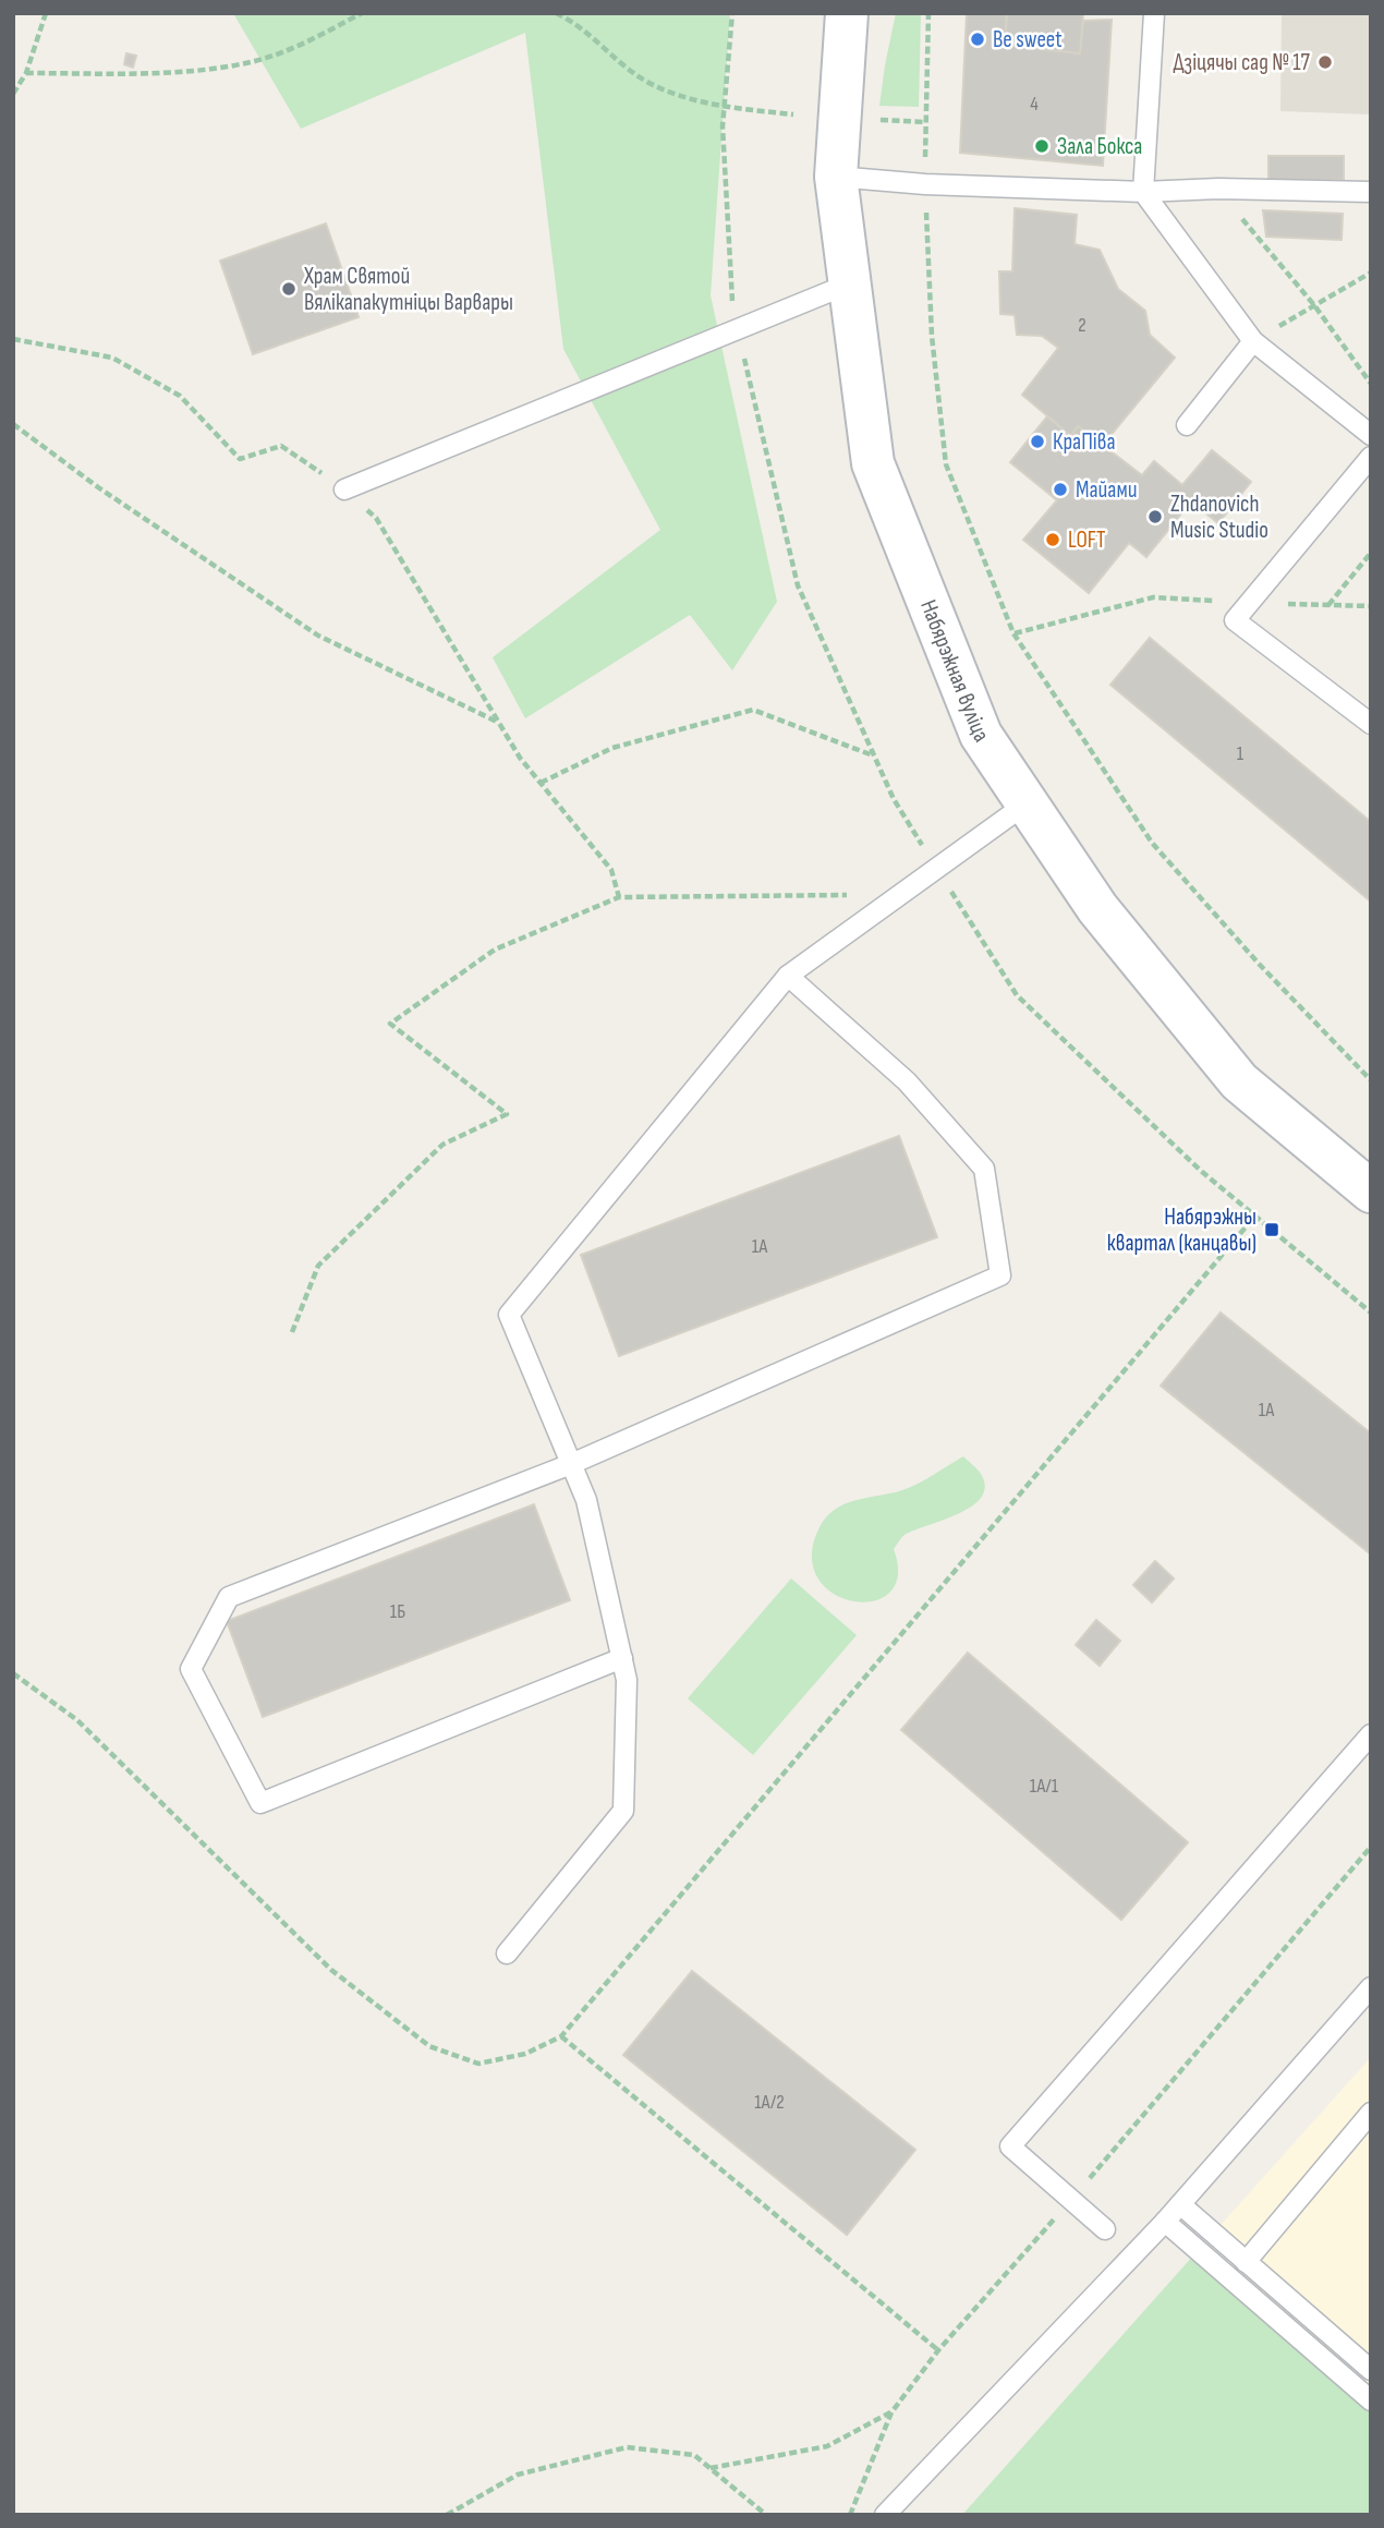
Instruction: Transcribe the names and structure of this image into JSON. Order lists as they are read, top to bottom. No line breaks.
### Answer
{"streets":{"main road":["Набярэжная вуліца"]},"places":{"other":["Be sweet","Дзіцячы сад № 17","Зала Бокса","Храм Святой Вялікапакутніцы Варвары","КраПіва","Майами","Zhdanovich Music Studio","LOFT"],"transit":["Набярэжны квартал (канцавы)"]},"house_numbers":["4","2","1","1А","1А","1Б","1А/1","1А/2"]}
